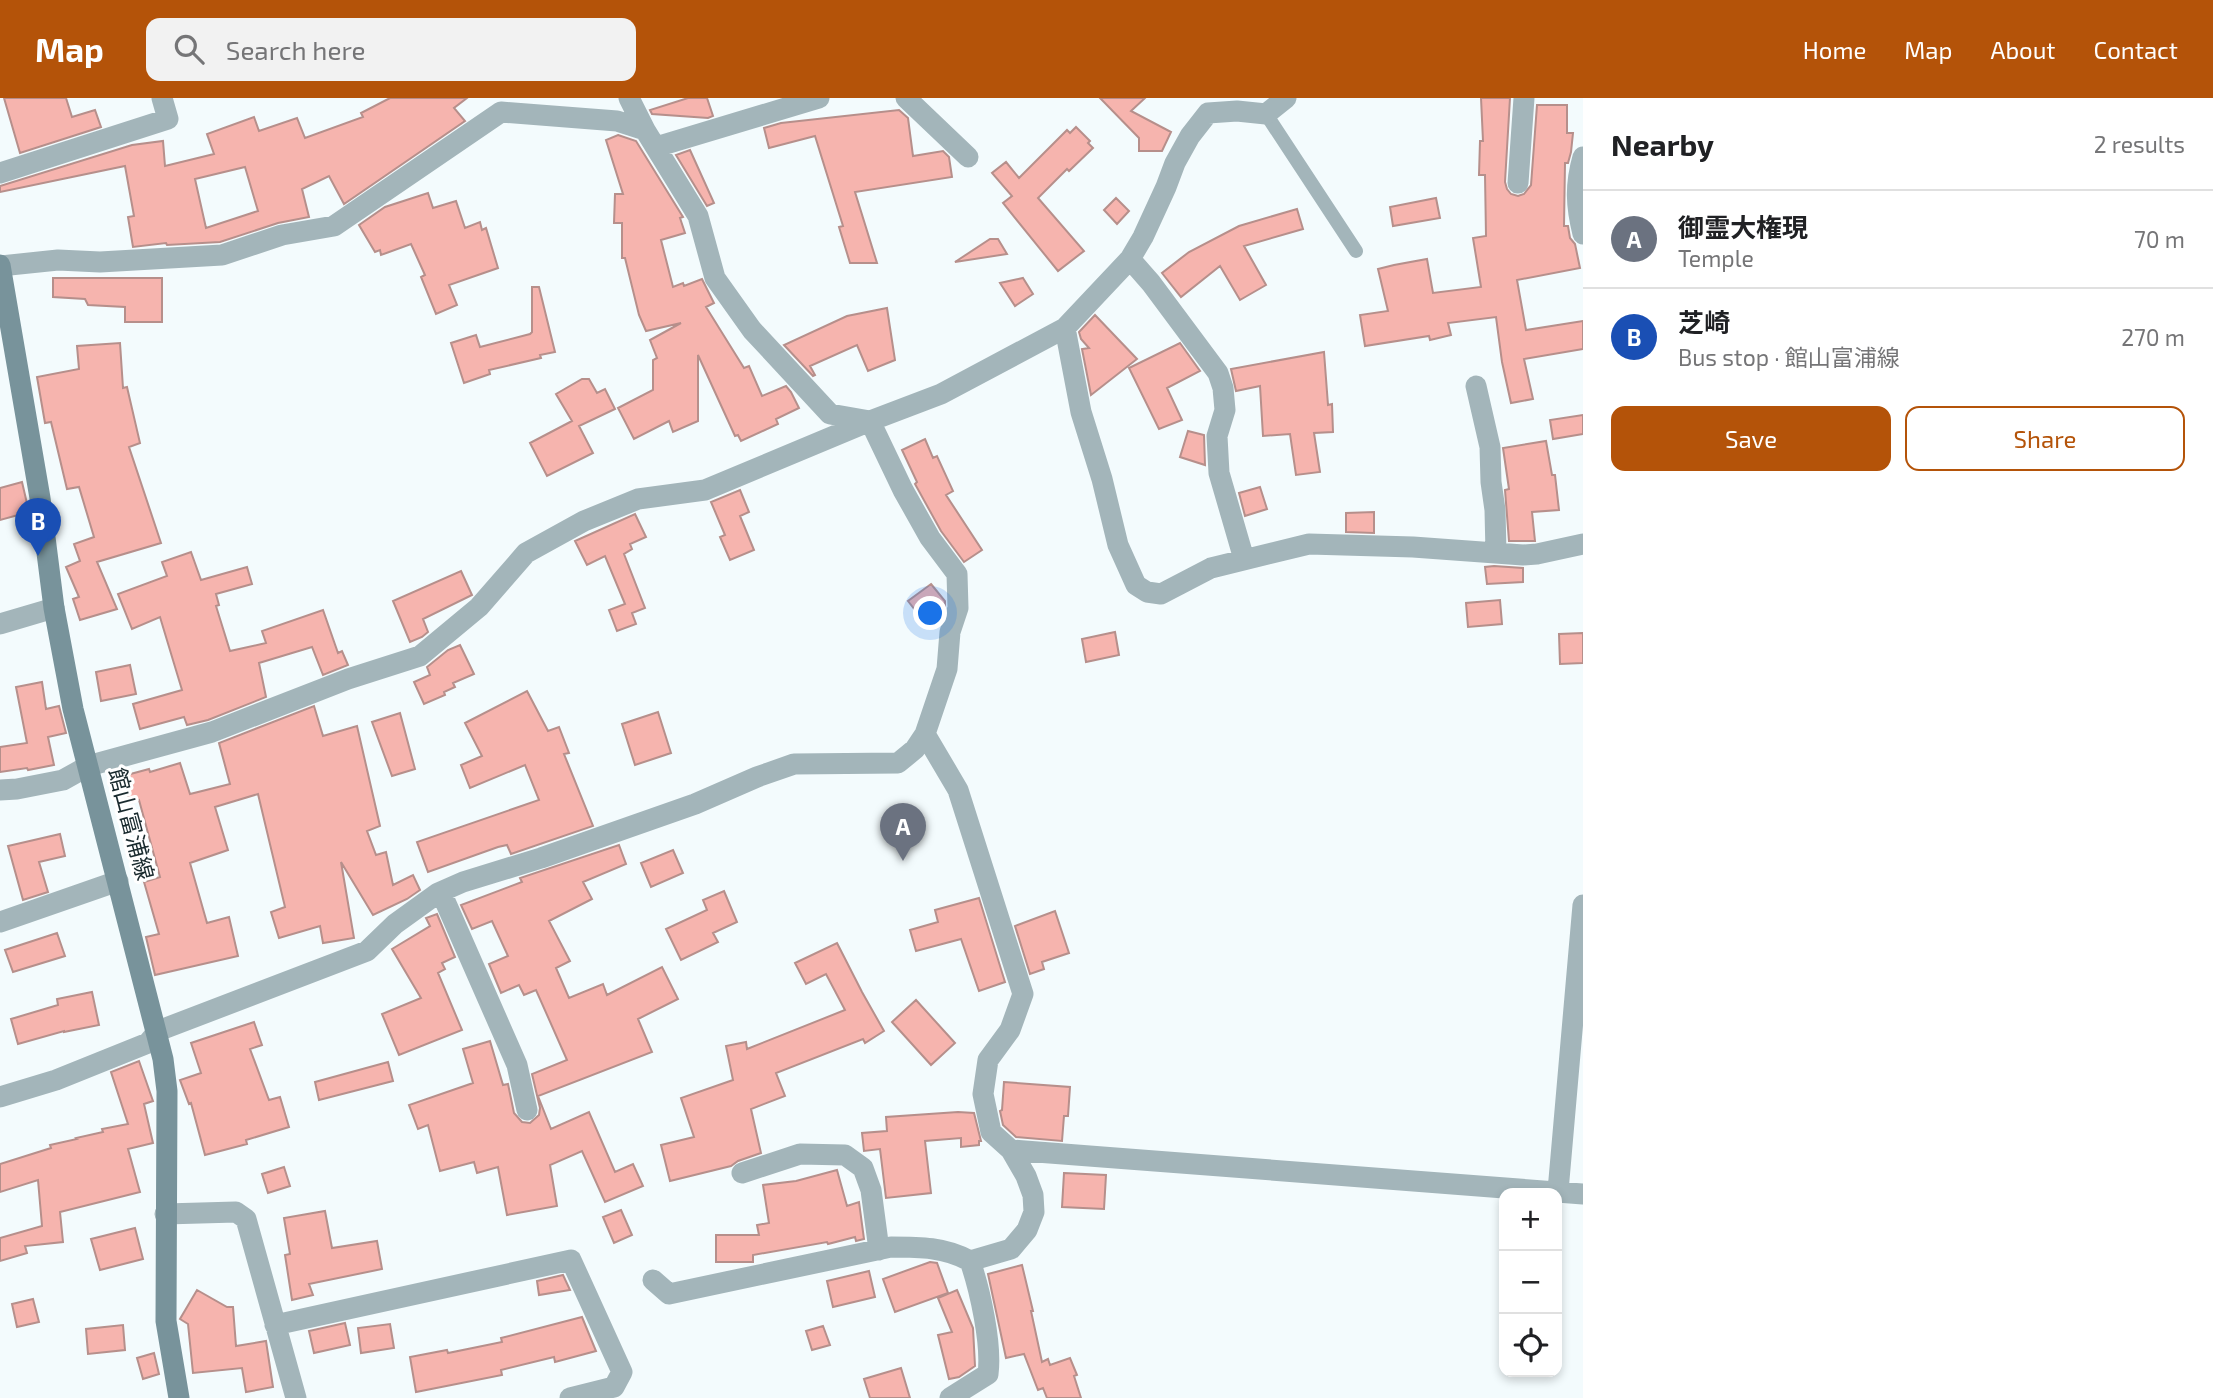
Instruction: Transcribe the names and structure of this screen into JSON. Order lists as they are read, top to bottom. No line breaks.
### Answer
{"streets":{"main road":["館山富浦線"]},"page":{"header":"Map","search":"Search here","nav":["Home","Map","About","Contact"],"heading":["Nearby","2 results"],"list":[{"mark":"A","name":"御霊大権現","note":"Temple","value":"70 m"},{"mark":"B","name":"芝崎","note":"Bus stop · 館山富浦線","value":"270 m"}],"buttons":["Save","Share"],"pins":["B","A"],"map_buttons":["+","−"]}}
